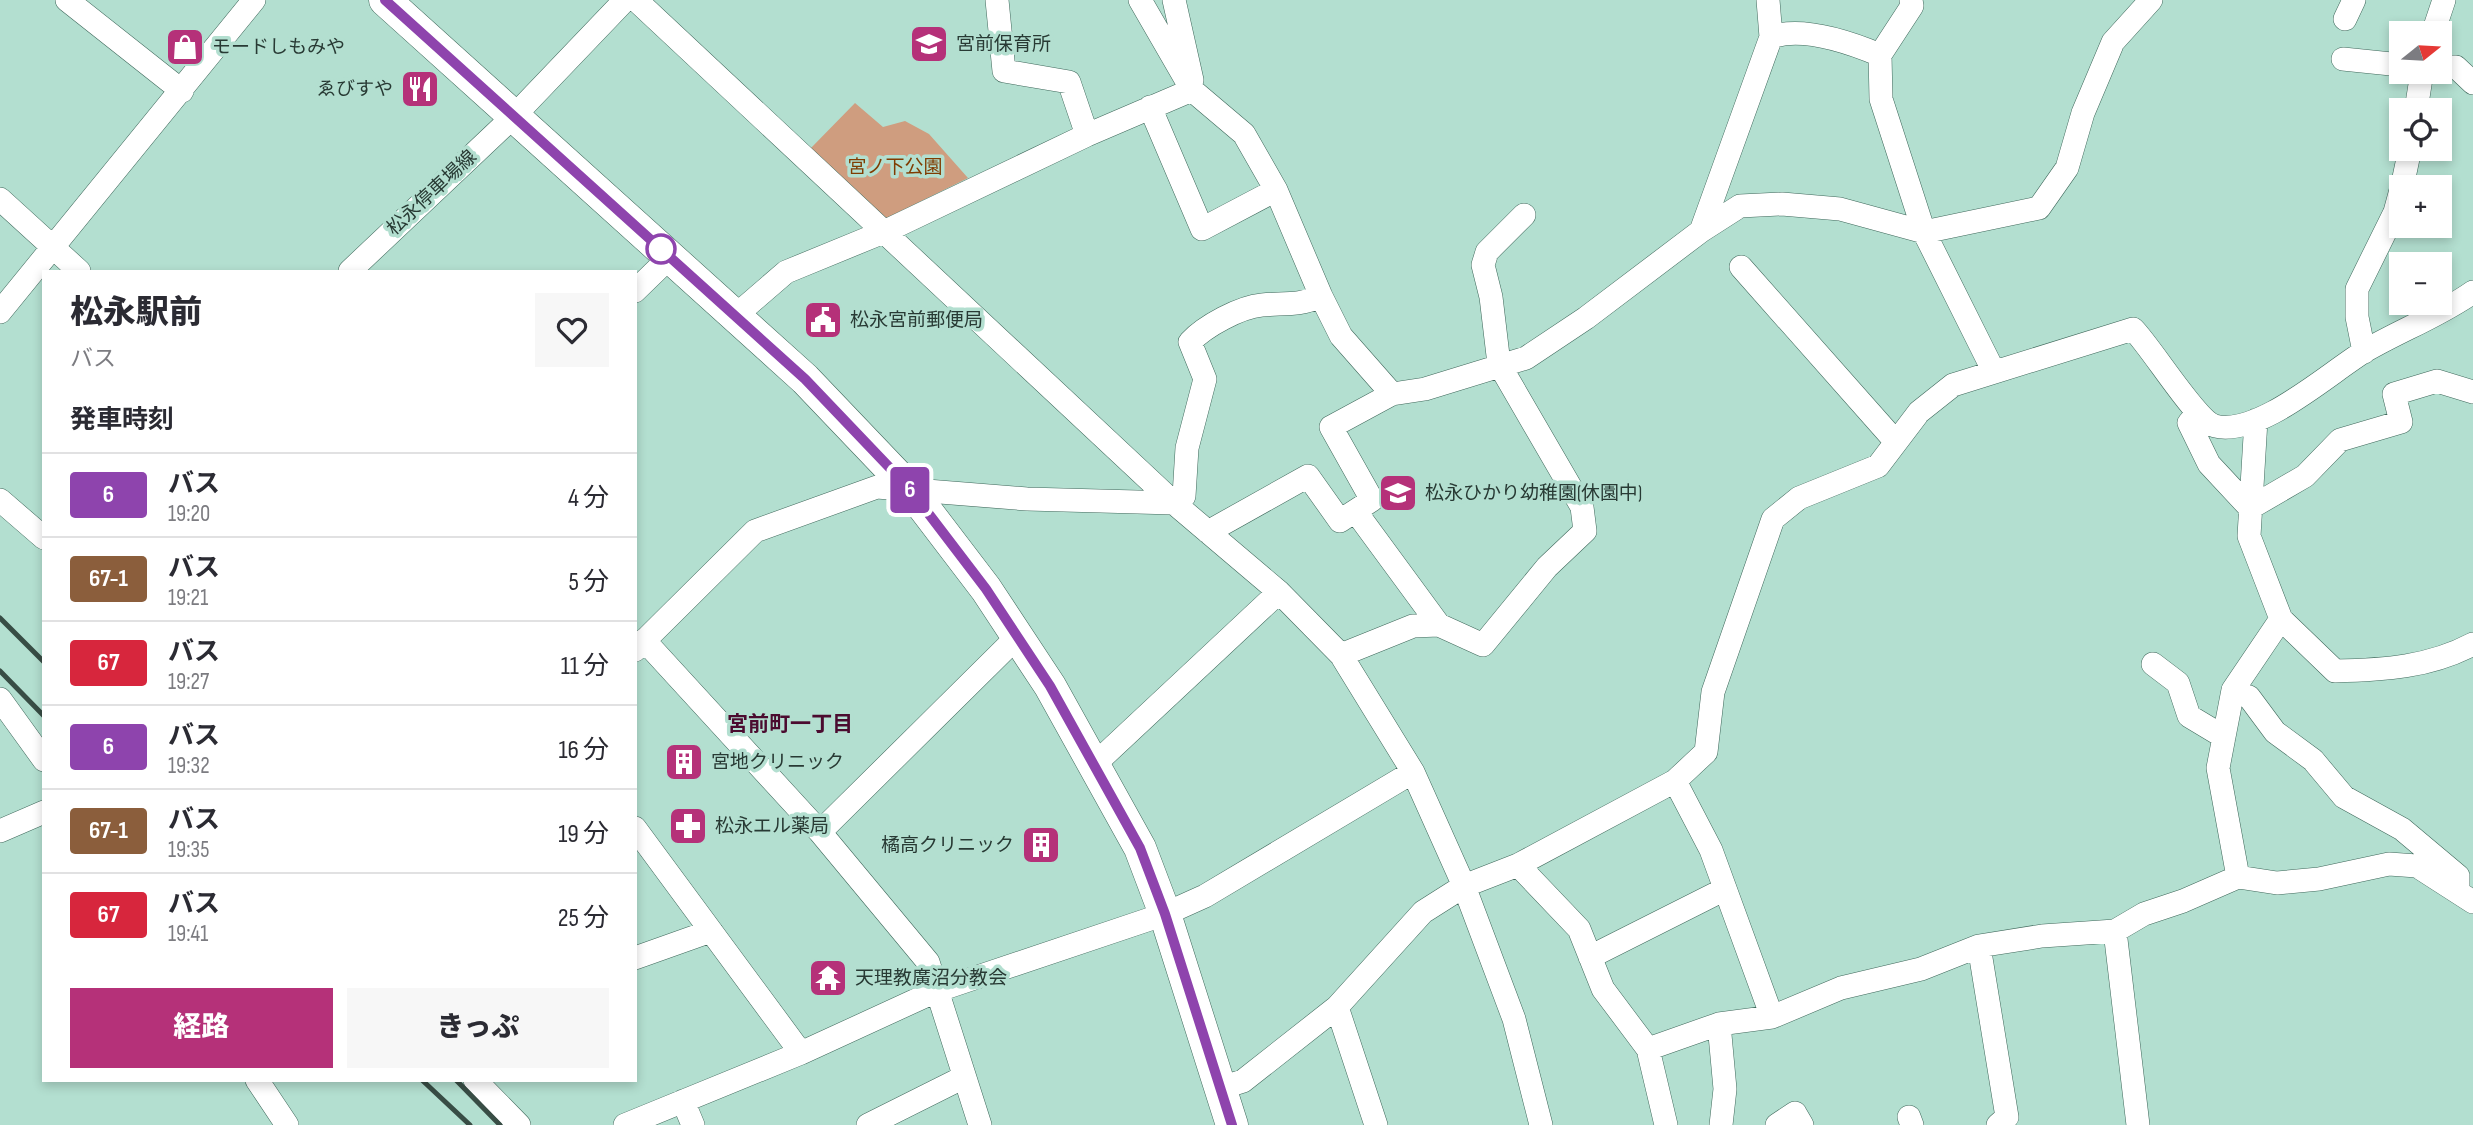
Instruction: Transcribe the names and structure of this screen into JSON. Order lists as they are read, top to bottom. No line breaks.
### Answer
{"streets":{"street":["松永停車場線"]},"districts":["宮前町一丁目"],"parks":["宮ノ下公園"],"places":{"school or university":["宮前保育所","松永ひかり幼稚園(休園中)"],"shop":["モードしもみや"],"restaurant":["ゑびすや"],"public building":["松永宮前郵便局"],"building":["宮地クリニック","橘高クリニック"],"pharmacy":["松永エル薬局"],"temple":["天理教廣沼分教会"]},"lines":["bus line 6"],"north":"right","page":{"on_map":"6","map_buttons":["+","−"],"heading":[["松永駅前","バス"],"発車時刻"],"list":[{"mark":"6","name":"バス","note":"19:20","value":"4 分"},{"mark":"67-1","name":"バス","note":"19:21","value":"5 分"},{"mark":"67","name":"バス","note":"19:27","value":"11 分"},{"mark":"6","name":"バス","note":"19:32","value":"16 分"},{"mark":"67-1","name":"バス","note":"19:35","value":"19 分"},{"mark":"67","name":"バス","note":"19:41","value":"25 分"}],"buttons":["経路","きっぷ"]}}
